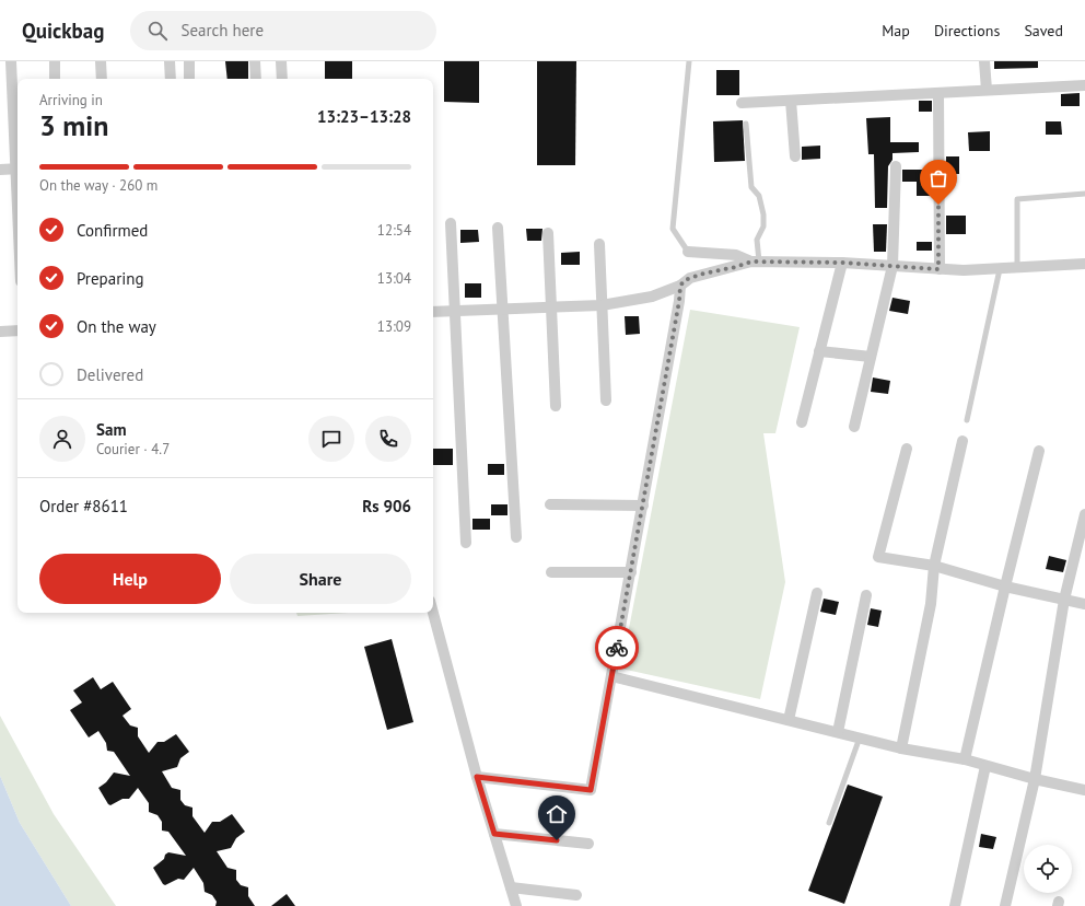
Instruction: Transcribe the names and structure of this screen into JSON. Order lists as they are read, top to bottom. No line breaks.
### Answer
{"page":{"header":"Quickbag","search":"Search here","nav":["Map","Directions","Saved"],"heading":["3 min","Arriving in","13:23–13:28"],"panel":["Sam","Courier · 4.7","Order #8611","Rs 906"],"bar":"On the way · 260 m","list":[["Confirmed","12:54"],["Preparing","13:04"],["On the way","13:09"],"Delivered"],"buttons":["Help","Share"]}}
